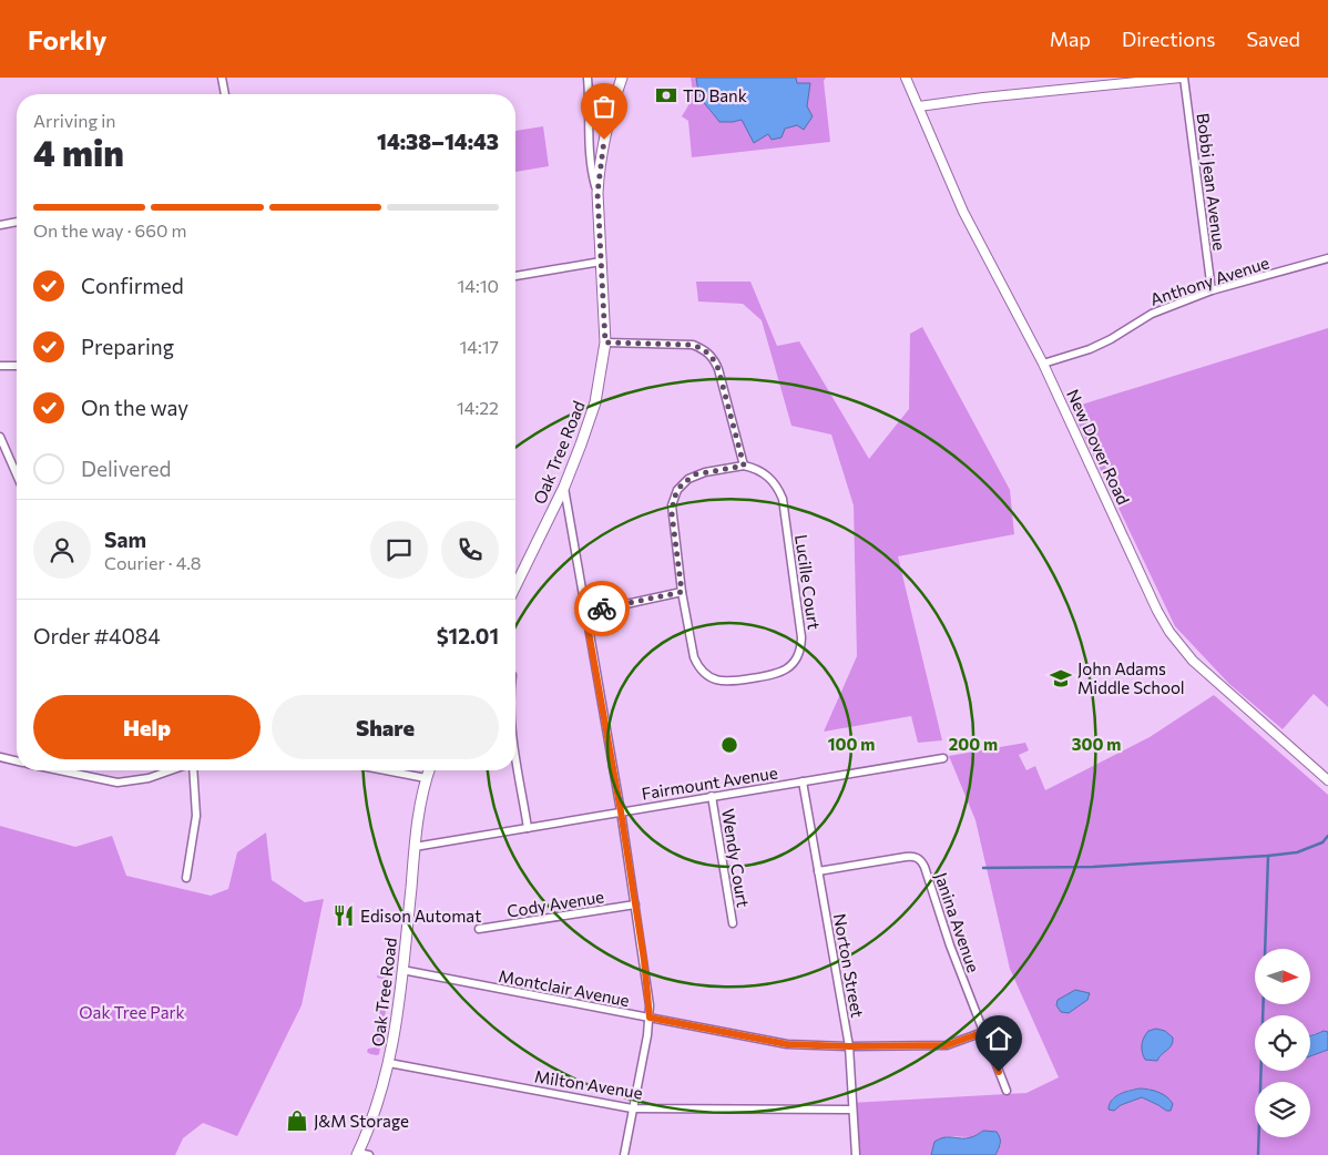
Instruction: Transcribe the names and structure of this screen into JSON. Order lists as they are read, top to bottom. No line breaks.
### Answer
{"streets":{"main road":["Oak Tree Road"],"street":["Bobbi Jean Avenue","Anthony Avenue","New Dover Road","Lucille Court","Fairmount Avenue","Wendy Court","Cody Avenue","Janina Avenue","Norton Street","Montclair Avenue","Milton Avenue"]},"crossings":[["Bobbi Jean Avenue","Anthony Avenue"],["Anthony Avenue","New Dover Road"],["Oak Tree Road","Fairmount Avenue"],["Oak Tree Road","Montclair Avenue"],["Oak Tree Road","Milton Avenue"],["Fairmount Avenue","Wendy Court"],["Fairmount Avenue","Norton Street"],["Janina Avenue","Norton Street"],["Janina Avenue","Montclair Avenue"],["Norton Street","Montclair Avenue"],["Norton Street","Milton Avenue"]],"parks":["Oak Tree Park"],"places":{"bank":["TD Bank"],"school or university":["John Adams Middle School"],"restaurant":["Edison Automat"],"shop":["J&M Storage"]},"north":"right","page":{"header":"Forkly","nav":["Map","Directions","Saved"],"heading":["4 min","Arriving in","14:38–14:43"],"panel":["Sam","Courier · 4.8","Order #4084","$12.01"],"bar":"On the way · 660 m","list":[["Confirmed","14:10"],["Preparing","14:17"],["On the way","14:22"],"Delivered"],"buttons":["Help","Share"]},"rings":["100 m","200 m","300 m"]}
